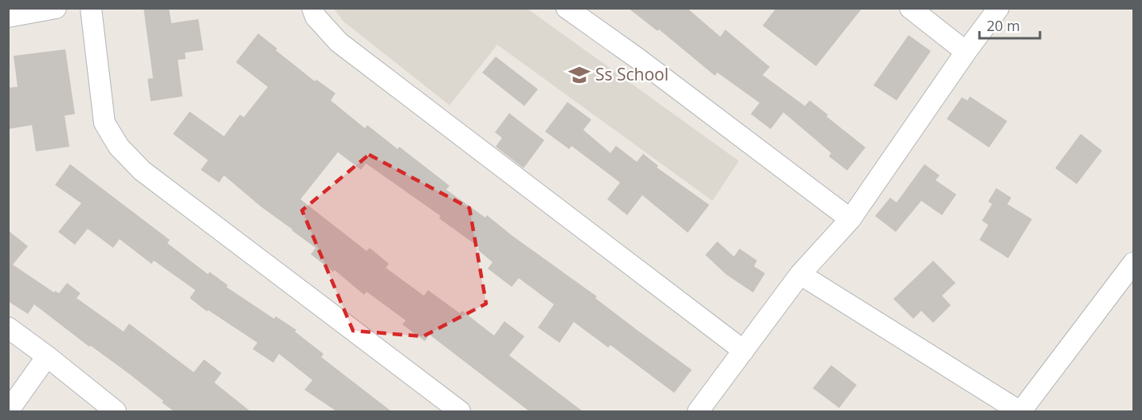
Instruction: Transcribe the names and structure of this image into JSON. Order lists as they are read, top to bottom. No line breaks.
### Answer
{"places":{"school or university":["Ss School"]},"scale_bar":"20 m"}
